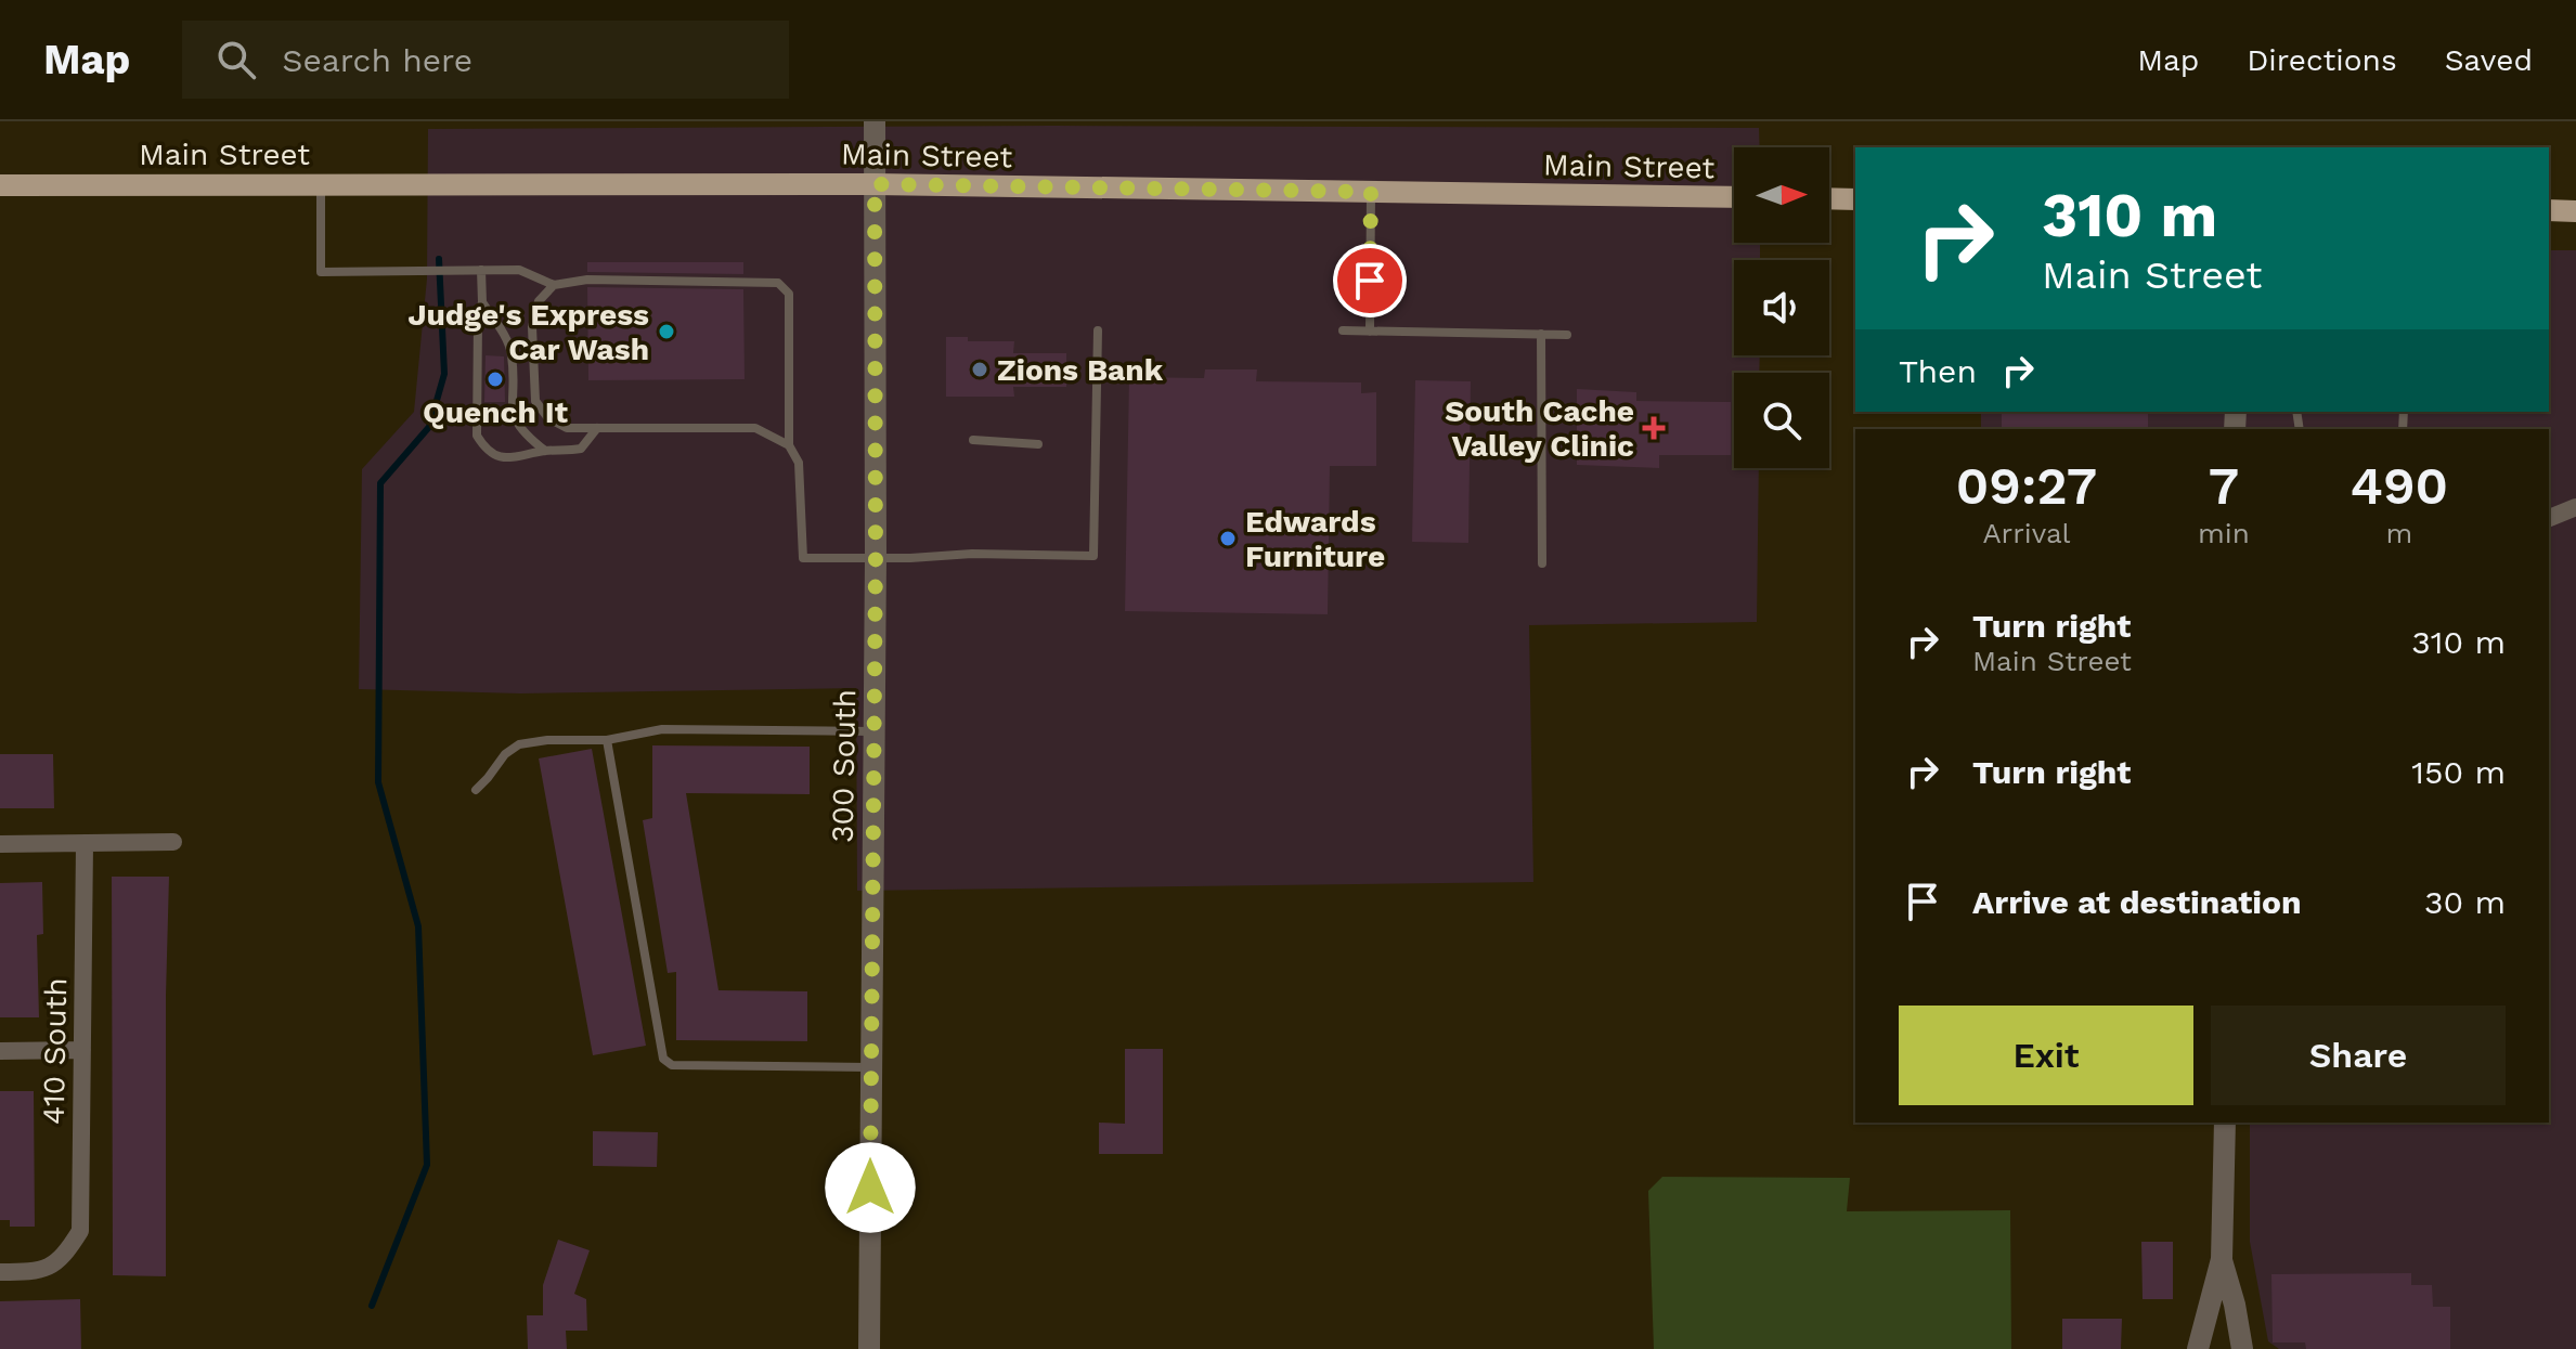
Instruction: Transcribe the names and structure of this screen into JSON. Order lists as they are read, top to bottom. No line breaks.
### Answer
{"streets":{"main road":["Main Street"],"street":["300 South","410 South"]},"crossings":[["Main Street","300 South"]],"places":{"other":["Judge's Express Car Wash","Zions Bank","Quench It","Edwards Furniture"],"health":["South Cache Valley Clinic"]},"north":"right","page":{"header":"Map","search":"Search here","nav":["Map","Directions","Saved"],"turn":["310 m","Main Street"],"then":"Then","eta":["09:27","Arrival","7","min","490","m"],"list":[{"name":"Turn right","note":"Main Street","value":"310 m"},{"name":"Turn right","value":"150 m"},{"name":"Arrive at destination","value":"30 m"}],"buttons":["Exit","Share"]}}
